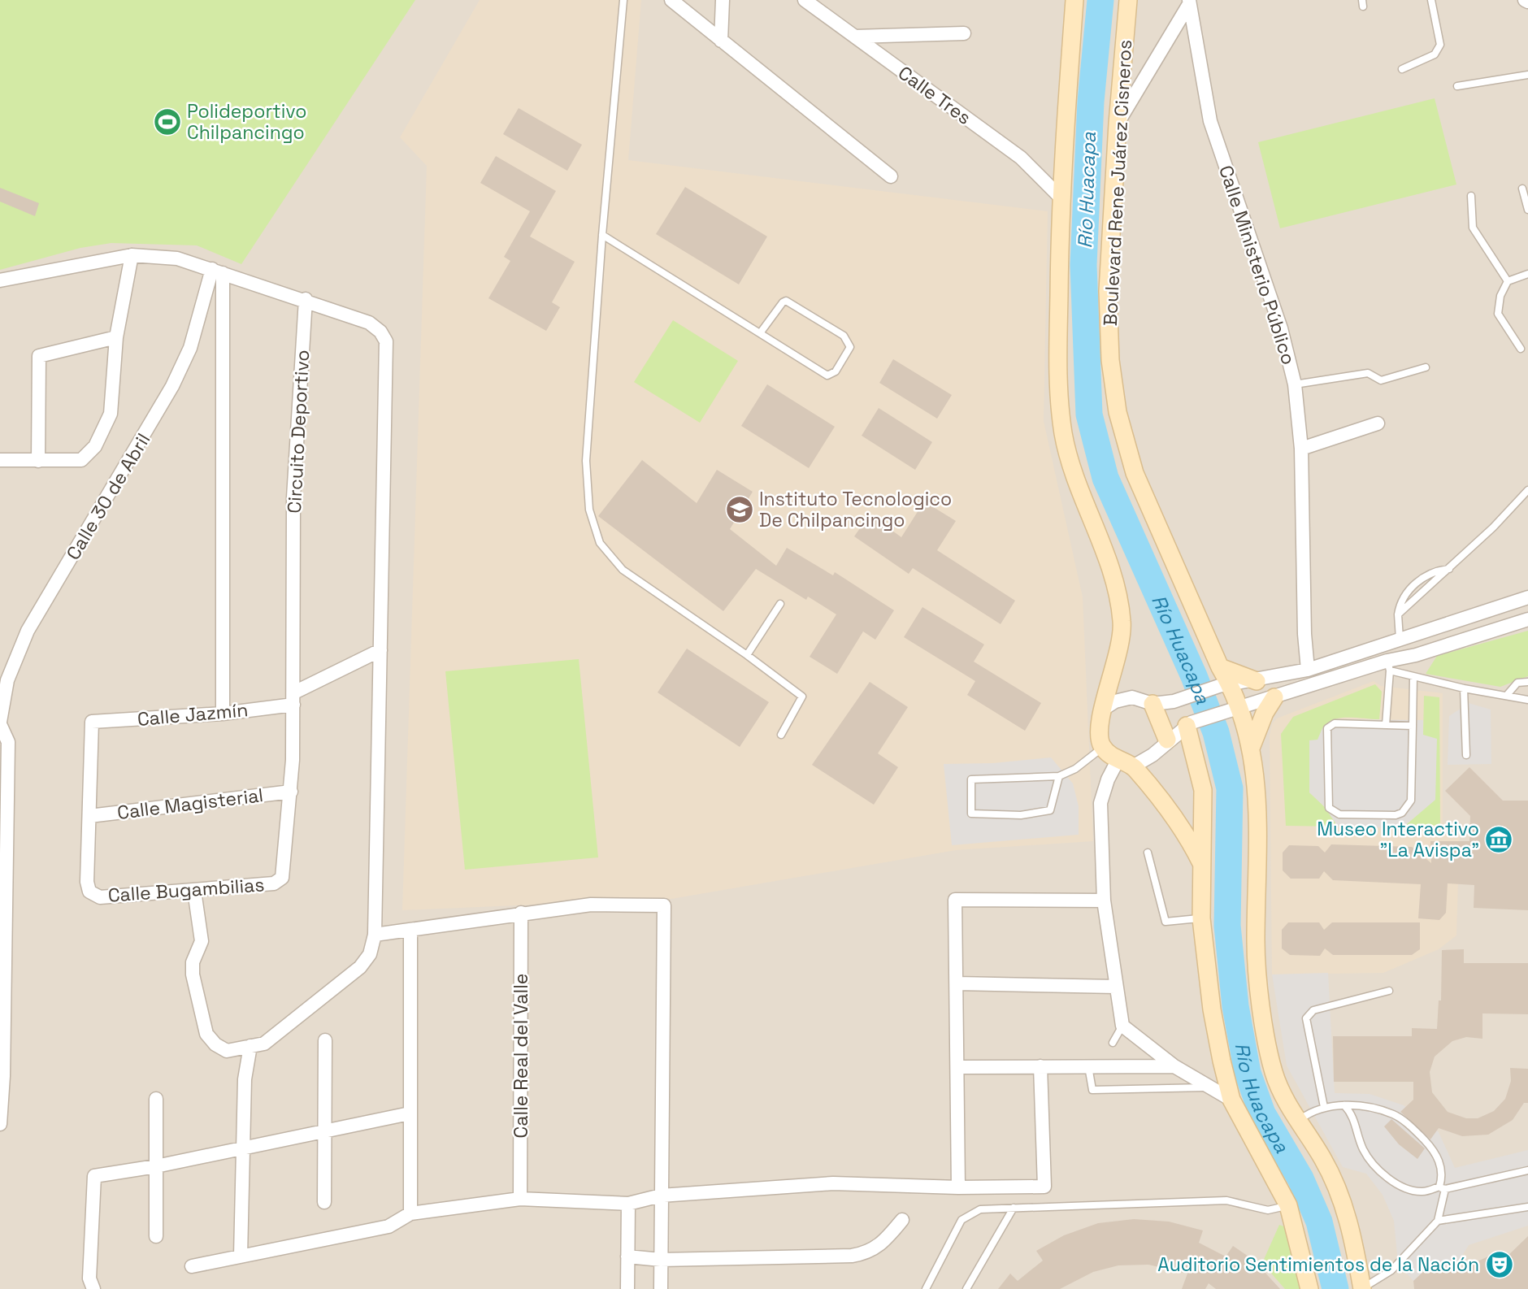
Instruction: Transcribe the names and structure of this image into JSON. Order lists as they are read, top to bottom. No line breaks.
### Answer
{"streets":{"main road":["Boulevard Rene Juárez Cisneros"],"street":["Calle Tres","Calle Ministerio Público","Circuito Deportivo","Calle 30 de Abril","Calle Jazmín","Calle Magisterial","Calle Bugambilias","Calle Real del Valle"]},"crossings":[["Circuito Deportivo","Calle Jazmín"],["Circuito Deportivo","Calle Magisterial"],["Circuito Deportivo","Calle Bugambilias"],["Calle Jazmín","Calle Bugambilias"],["Calle Magisterial","Calle Bugambilias"]],"water":["Río Huacapa"],"places":{"sports":["Polideportivo Chilpancingo"],"school or university":["Instituto Tecnologico De Chilpancingo"],"museum":["Museo Interactivo \"La Avispa\""],"theatre":["Auditorio Sentimientos de la Nación"]}}
